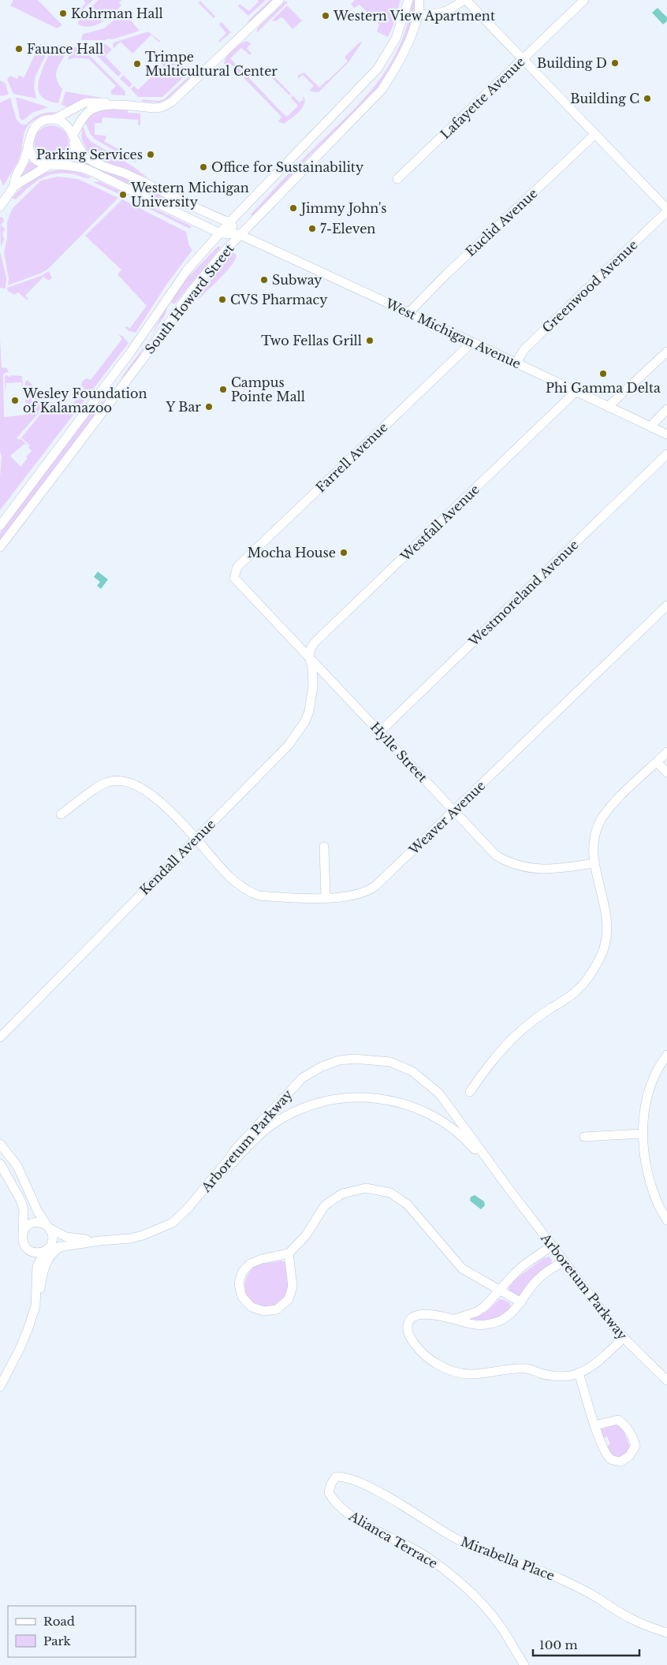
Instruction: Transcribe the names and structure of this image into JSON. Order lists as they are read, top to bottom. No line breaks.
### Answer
{"streets":{"street":["Lafayette Avenue","Euclid Avenue","Greenwood Avenue","South Howard Street","West Michigan Avenue","Farrell Avenue","Westfall Avenue","Westmoreland Avenue","Hylle Street","Weaver Avenue","Kendall Avenue","Arboretum Parkway","Alianca Terrace","Mirabella Place"]},"crossings":[["Euclid Avenue","West Michigan Avenue"],["Greenwood Avenue","West Michigan Avenue"],["South Howard Street","West Michigan Avenue"],["West Michigan Avenue","Farrell Avenue"],["West Michigan Avenue","Westfall Avenue"],["Farrell Avenue","Hylle Street"],["Westfall Avenue","Hylle Street"],["Westfall Avenue","Kendall Avenue"],["Westmoreland Avenue","Hylle Street"],["Hylle Street","Weaver Avenue"],["Hylle Street","Kendall Avenue"],["Weaver Avenue","Kendall Avenue"],["Alianca Terrace","Mirabella Place"]],"places":["Kohrman Hall","Western View Apartment","Faunce Hall","Building D","Trimpe Multicultural Center","Building C","Parking Services","Office for Sustainability","Western Michigan University","Jimmy John's","7-Eleven","Subway","CVS Pharmacy","Two Fellas Grill","Phi Gamma Delta","Campus Pointe Mall","Wesley Foundation of Kalamazoo","Y Bar","Mocha House"],"legend":["Road","Park"],"scale_bar":"100 m"}
